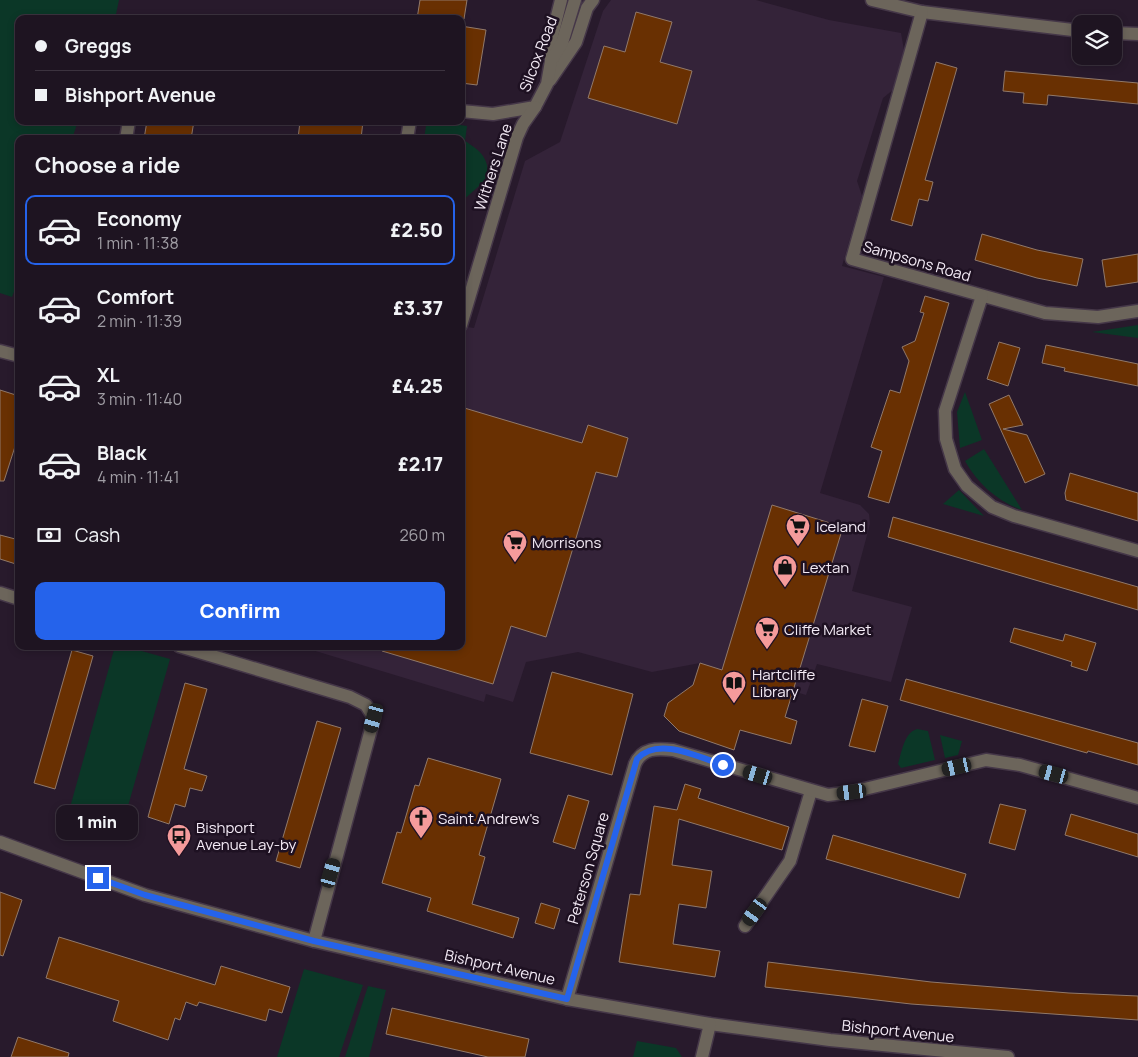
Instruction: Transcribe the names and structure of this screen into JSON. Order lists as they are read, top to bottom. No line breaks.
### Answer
{"streets":{"street":["Silcox Road","Withers Lane","Sampsons Road","Peterson Square","Bishport Avenue"]},"crossings":[["Silcox Road","Withers Lane"],["Peterson Square","Bishport Avenue"]],"places":{"supermarket":["Iceland","Morrisons","Cliffe Market"],"shop":["Lextan"],"library":["Hartcliffe Library"],"church":["Saint Andrew's"],"bus stop":["Bishport Avenue Lay-by"]},"page":{"banner":["Greggs","Bishport Avenue"],"heading":"Choose a ride","list":[{"name":"Economy","note":"1 min · 11:38","value":"£2.50"},{"name":"Comfort","note":"2 min · 11:39","value":"£3.37"},{"name":"XL","note":"3 min · 11:40","value":"£4.25"},{"name":"Black","note":"4 min · 11:41","value":"£2.17"}],"pay":["Cash","260 m"],"buttons":"Confirm","bubble":"1 min"}}
